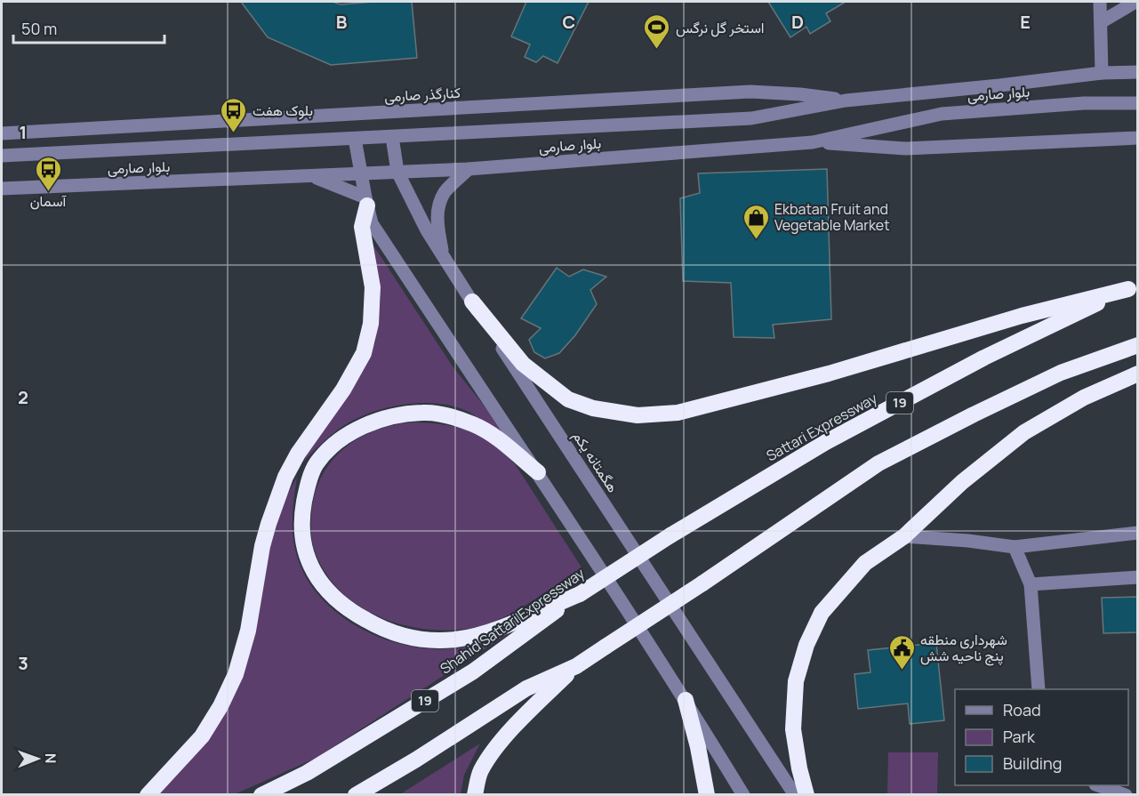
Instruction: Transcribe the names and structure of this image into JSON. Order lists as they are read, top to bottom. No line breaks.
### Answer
{"streets":{"highway":["19","Sattari Expressway","Shahid Sattari Expressway"],"street":["بلوار صارمی","کنارگذر صارمی","هگمتانه یکم"]},"crossings":[["بلوار صارمی","کنارگذر صارمی"],["بلوار صارمی","هگمتانه یکم"],["Sattari Expressway","Shahid Sattari Expressway"]],"places":{"sports":["استخر گل نرگس"],"bus stop":["بلوک هفت","آسمان"],"shop":["Ekbatan Fruit and Vegetable Market"],"public building":["شهرداری منطقه پنج ناحیه شش"]},"legend":["Road","Park","Building"],"scale_bar":"50 m","north":"right","grid":{"columns":["B","C","D","E"],"rows":["1","2","3"]}}
